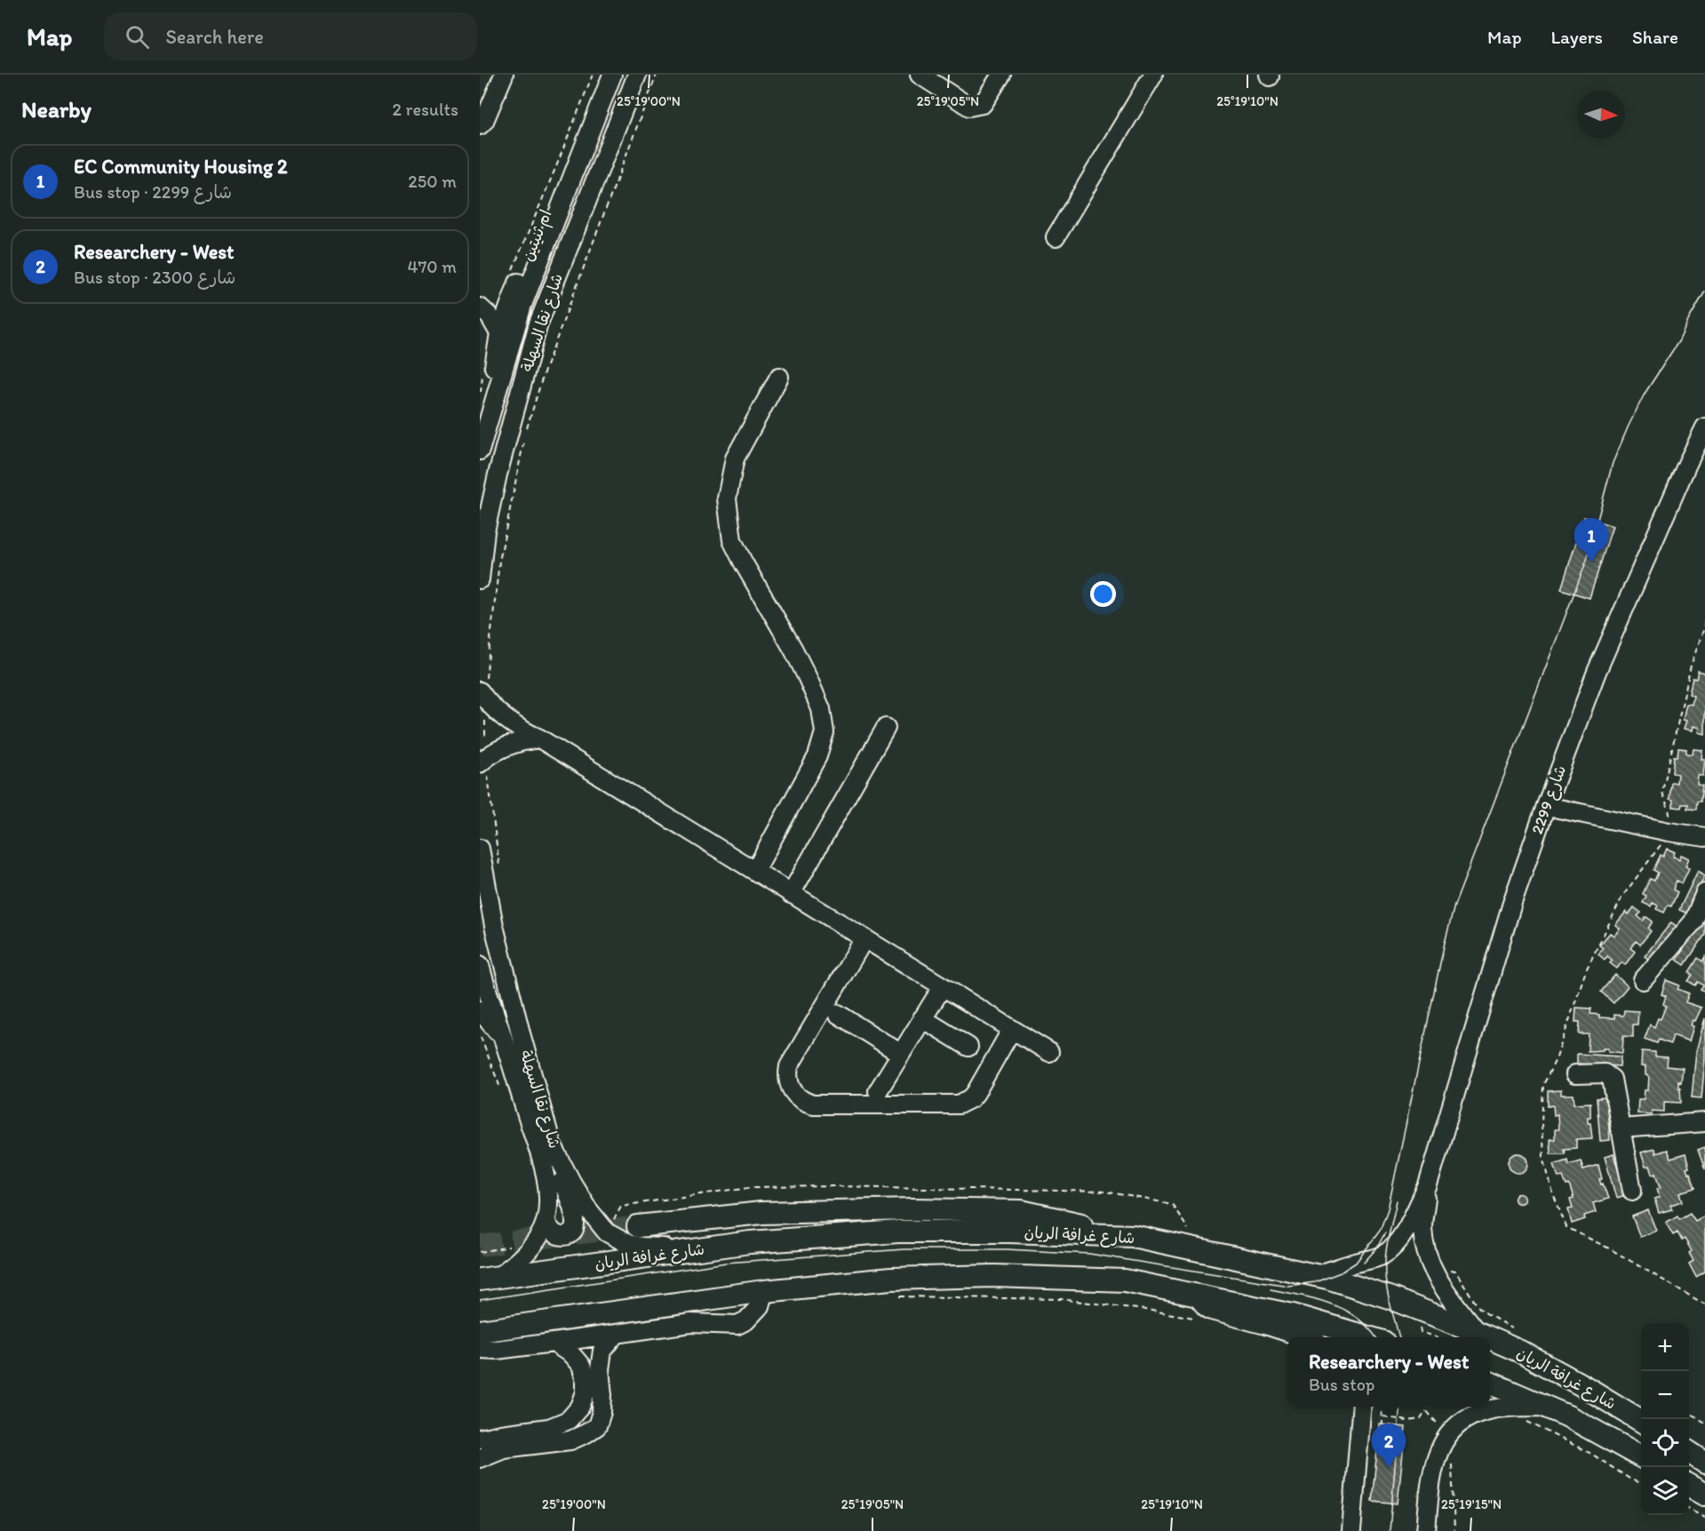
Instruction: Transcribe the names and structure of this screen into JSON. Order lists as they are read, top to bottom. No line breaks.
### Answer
{"streets":{"main road":["شارع غرافة الريان"],"street":["ام ثنيتين","شارع نقا السهلة","شارع 2299"]},"crossings":[["ام ثنيتين","شارع نقا السهلة"],["شارع نقا السهلة","شارع غرافة الريان"],["شارع 2299","شارع غرافة الريان"]],"north":"right","page":{"header":"Map","search":"Search here","nav":["Map","Layers","Share"],"heading":["Nearby","2 results"],"list":[{"mark":"1","name":"EC Community Housing 2","note":"Bus stop · شارع 2299","value":"250 m"},{"mark":"2","name":"Researchery - West","note":"Bus stop · شارع 2300","value":"470 m"}],"pins":["1","2"],"map_buttons":["+","−"],"popup":["Researchery - West","Bus stop"]},"coordinates":["25°19'00\"N","25°19'05\"N","25°19'10\"N","25°19'15\"N"]}
